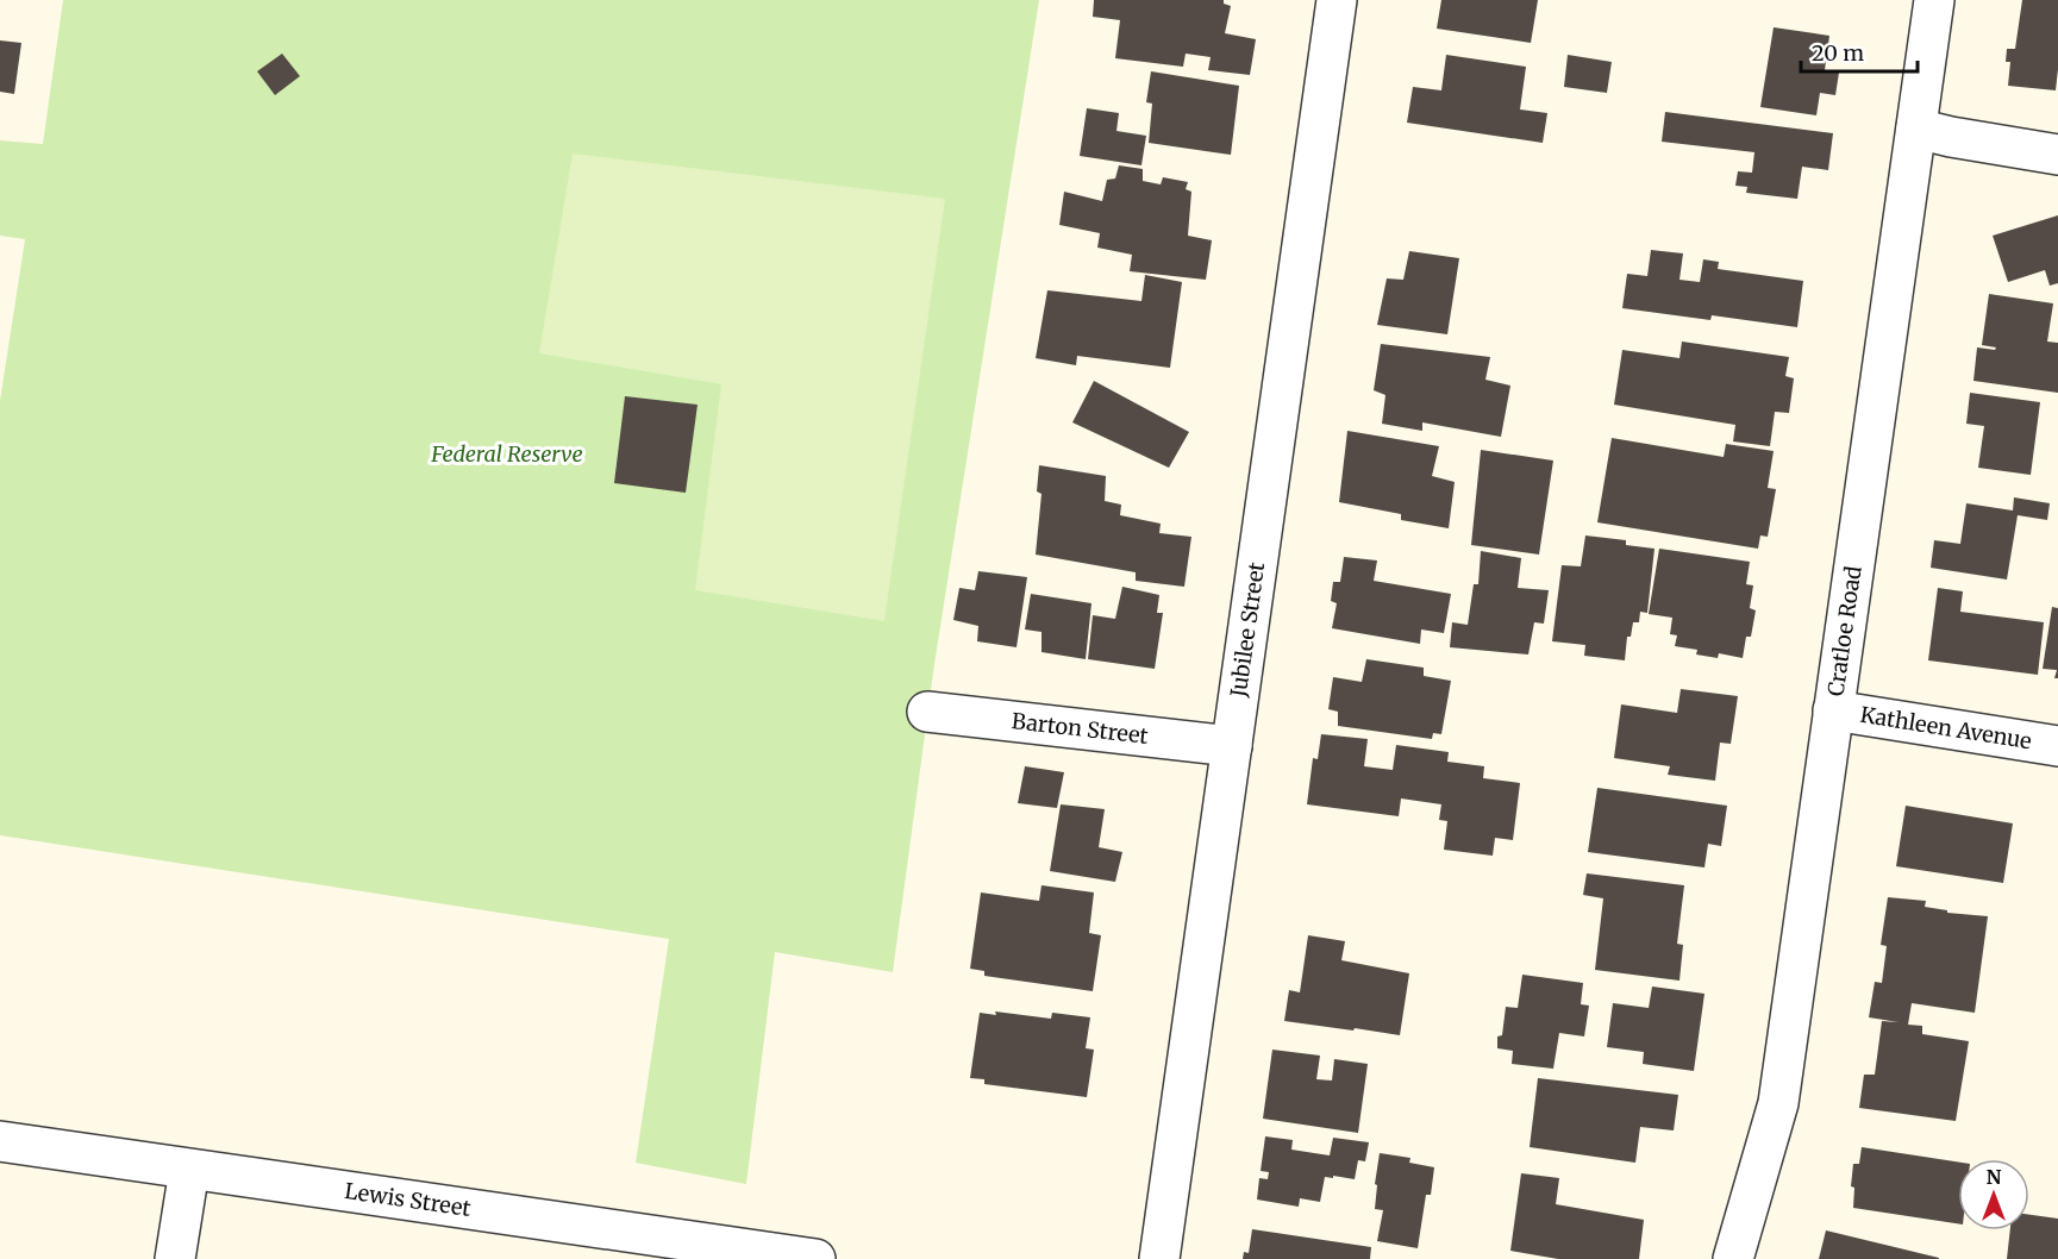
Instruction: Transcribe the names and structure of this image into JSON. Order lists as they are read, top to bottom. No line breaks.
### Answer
{"streets":{"street":["Jubilee Street","Cratloe Road","Kathleen Avenue","Barton Street","Lewis Street"]},"crossings":[["Jubilee Street","Barton Street"],["Cratloe Road","Kathleen Avenue"]],"parks":["Federal Reserve"],"scale_bar":"20 m","north":"top"}
